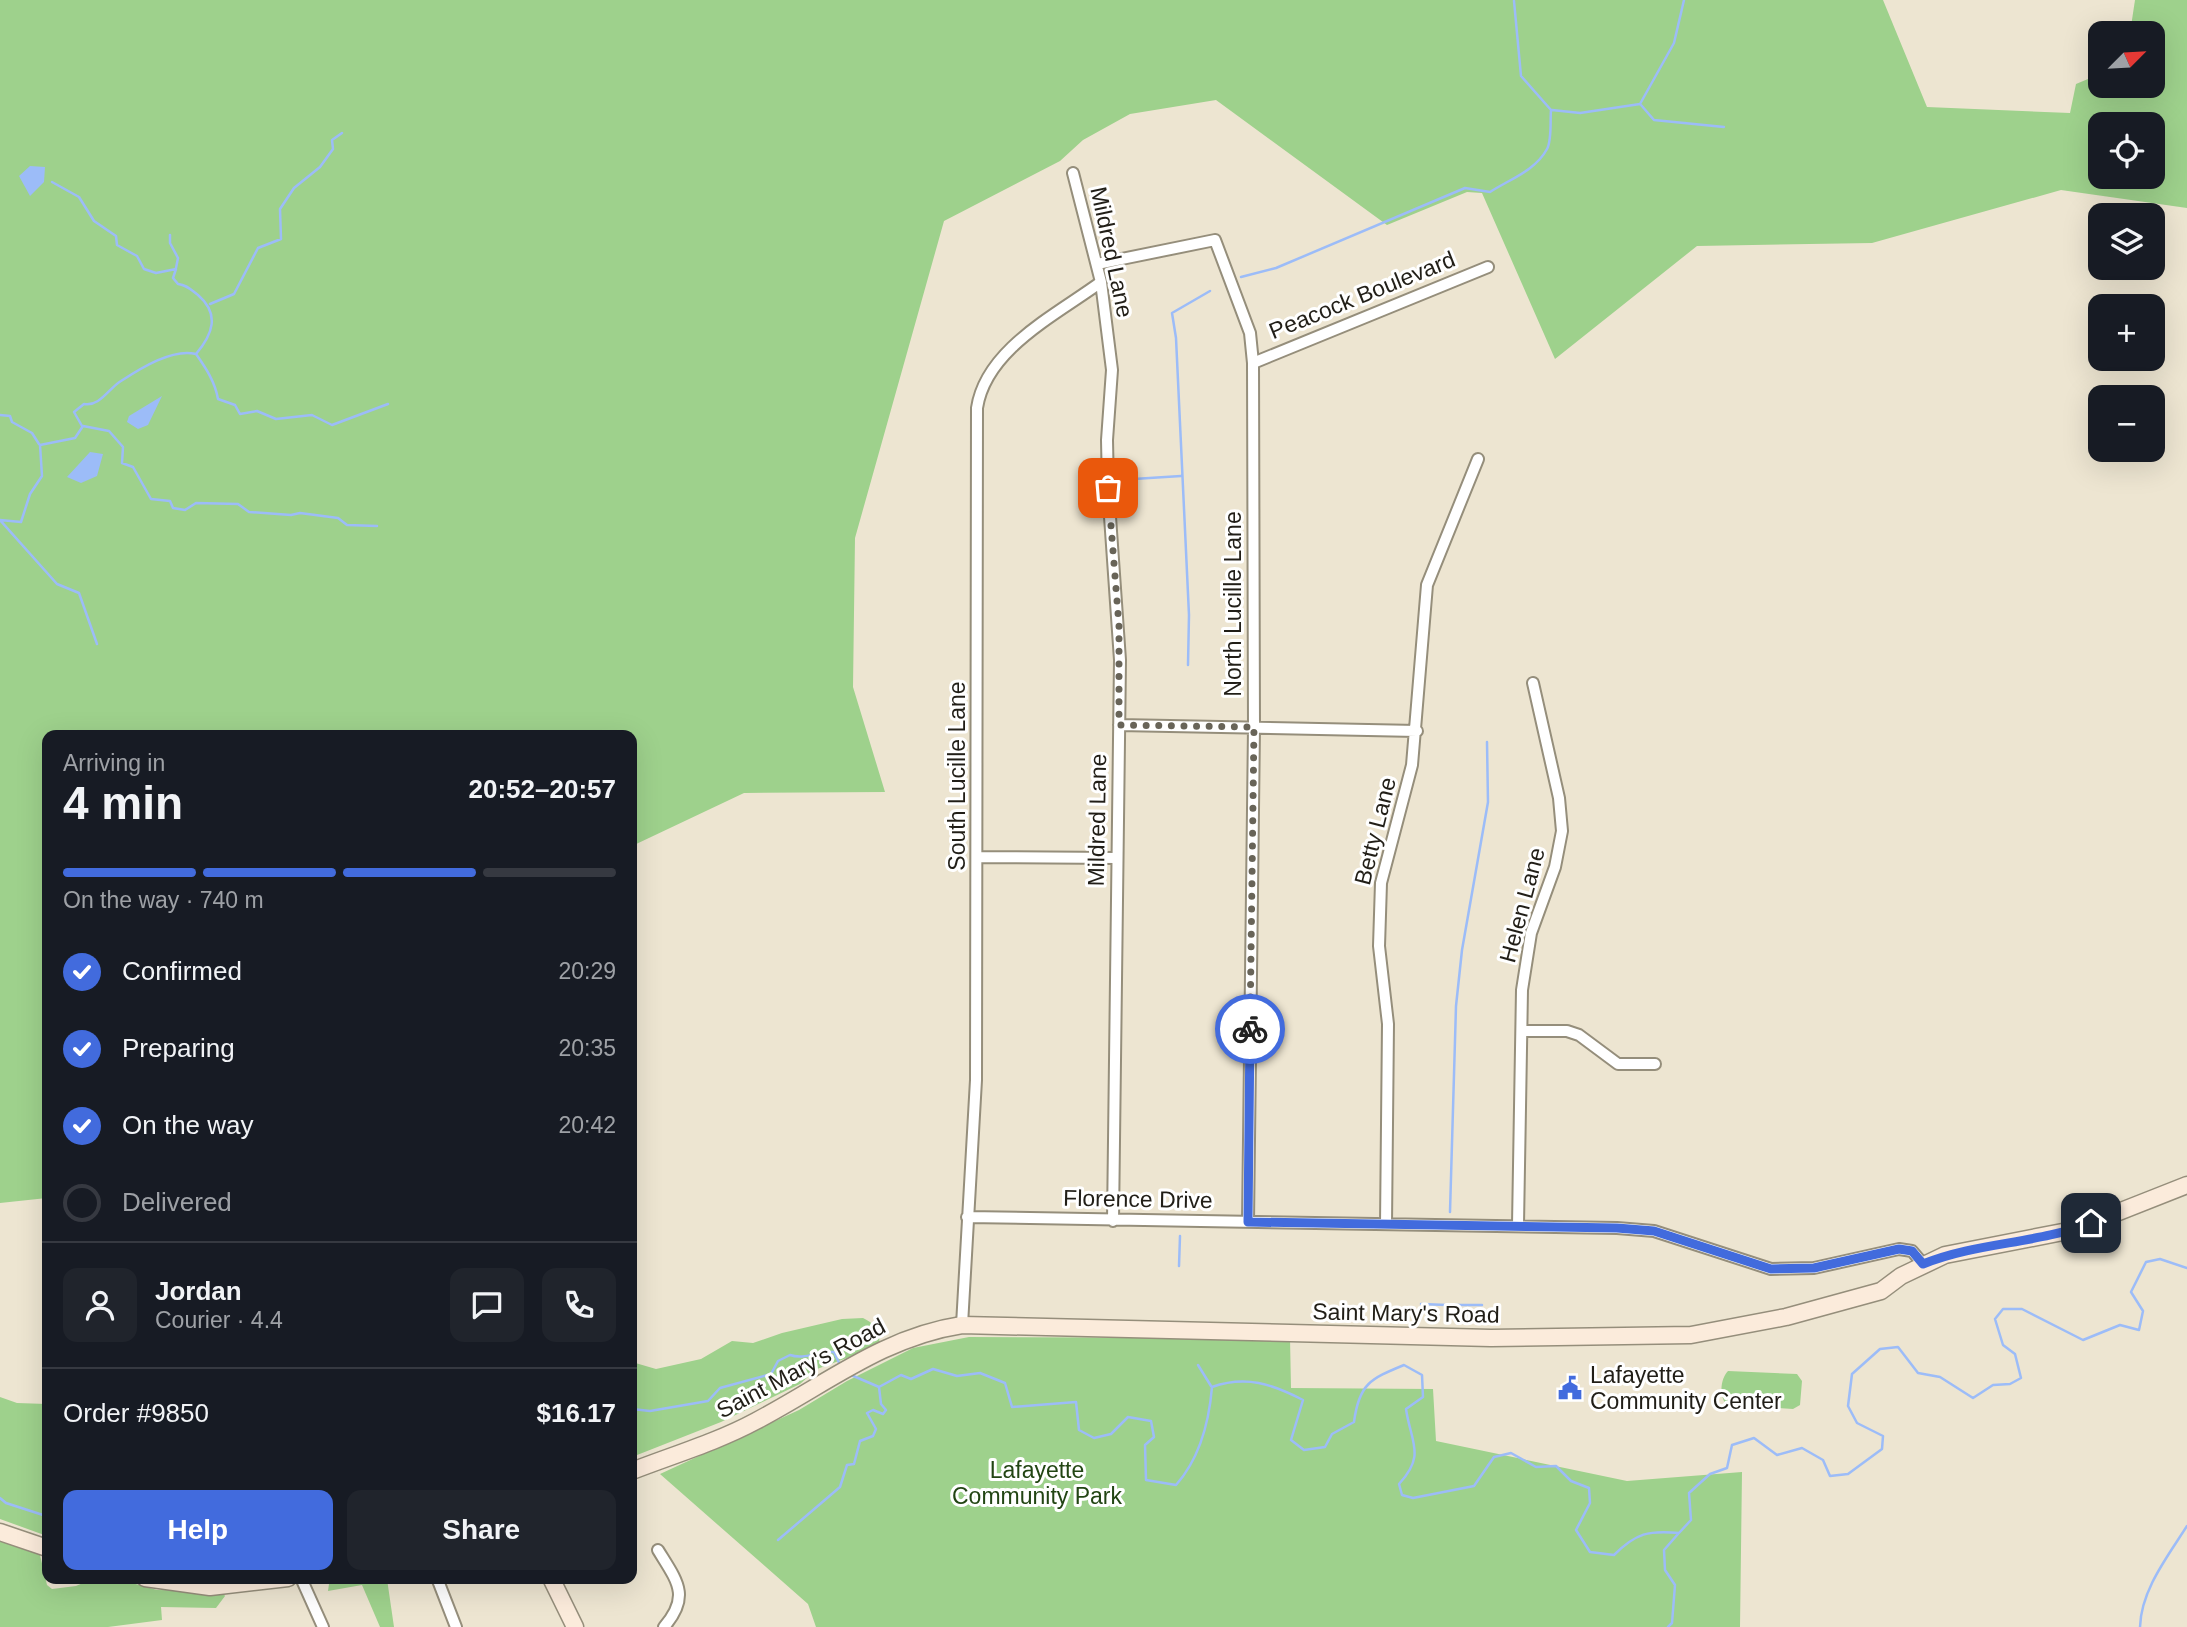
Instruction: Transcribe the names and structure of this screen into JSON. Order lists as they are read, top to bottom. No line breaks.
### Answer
{"streets":{"street":["Mildred Lane","Peacock Boulevard","North Lucille Lane","South Lucille Lane","Betty Lane","Helen Lane","Florence Drive","Saint Mary's Road"]},"crossings":[["Mildred Lane","North Lucille Lane"],["Mildred Lane","South Lucille Lane"],["Mildred Lane","Florence Drive"],["Peacock Boulevard","North Lucille Lane"],["North Lucille Lane","Florence Drive"],["South Lucille Lane","Florence Drive"],["South Lucille Lane","Saint Mary's Road"],["Betty Lane","Florence Drive"],["Helen Lane","Florence Drive"],["Florence Drive","Saint Mary's Road"]],"parks":["Lafayette Community Park"],"places":{"public building":["Lafayette Community Center"]},"north":"top right","page":{"map_buttons":["+","−"],"heading":["4 min","Arriving in","20:52–20:57"],"panel":["Jordan","Courier · 4.4","Order #9850","$16.17"],"bar":"On the way · 740 m","list":[["Confirmed","20:29"],["Preparing","20:35"],["On the way","20:42"],"Delivered"],"buttons":["Help","Share"]}}
